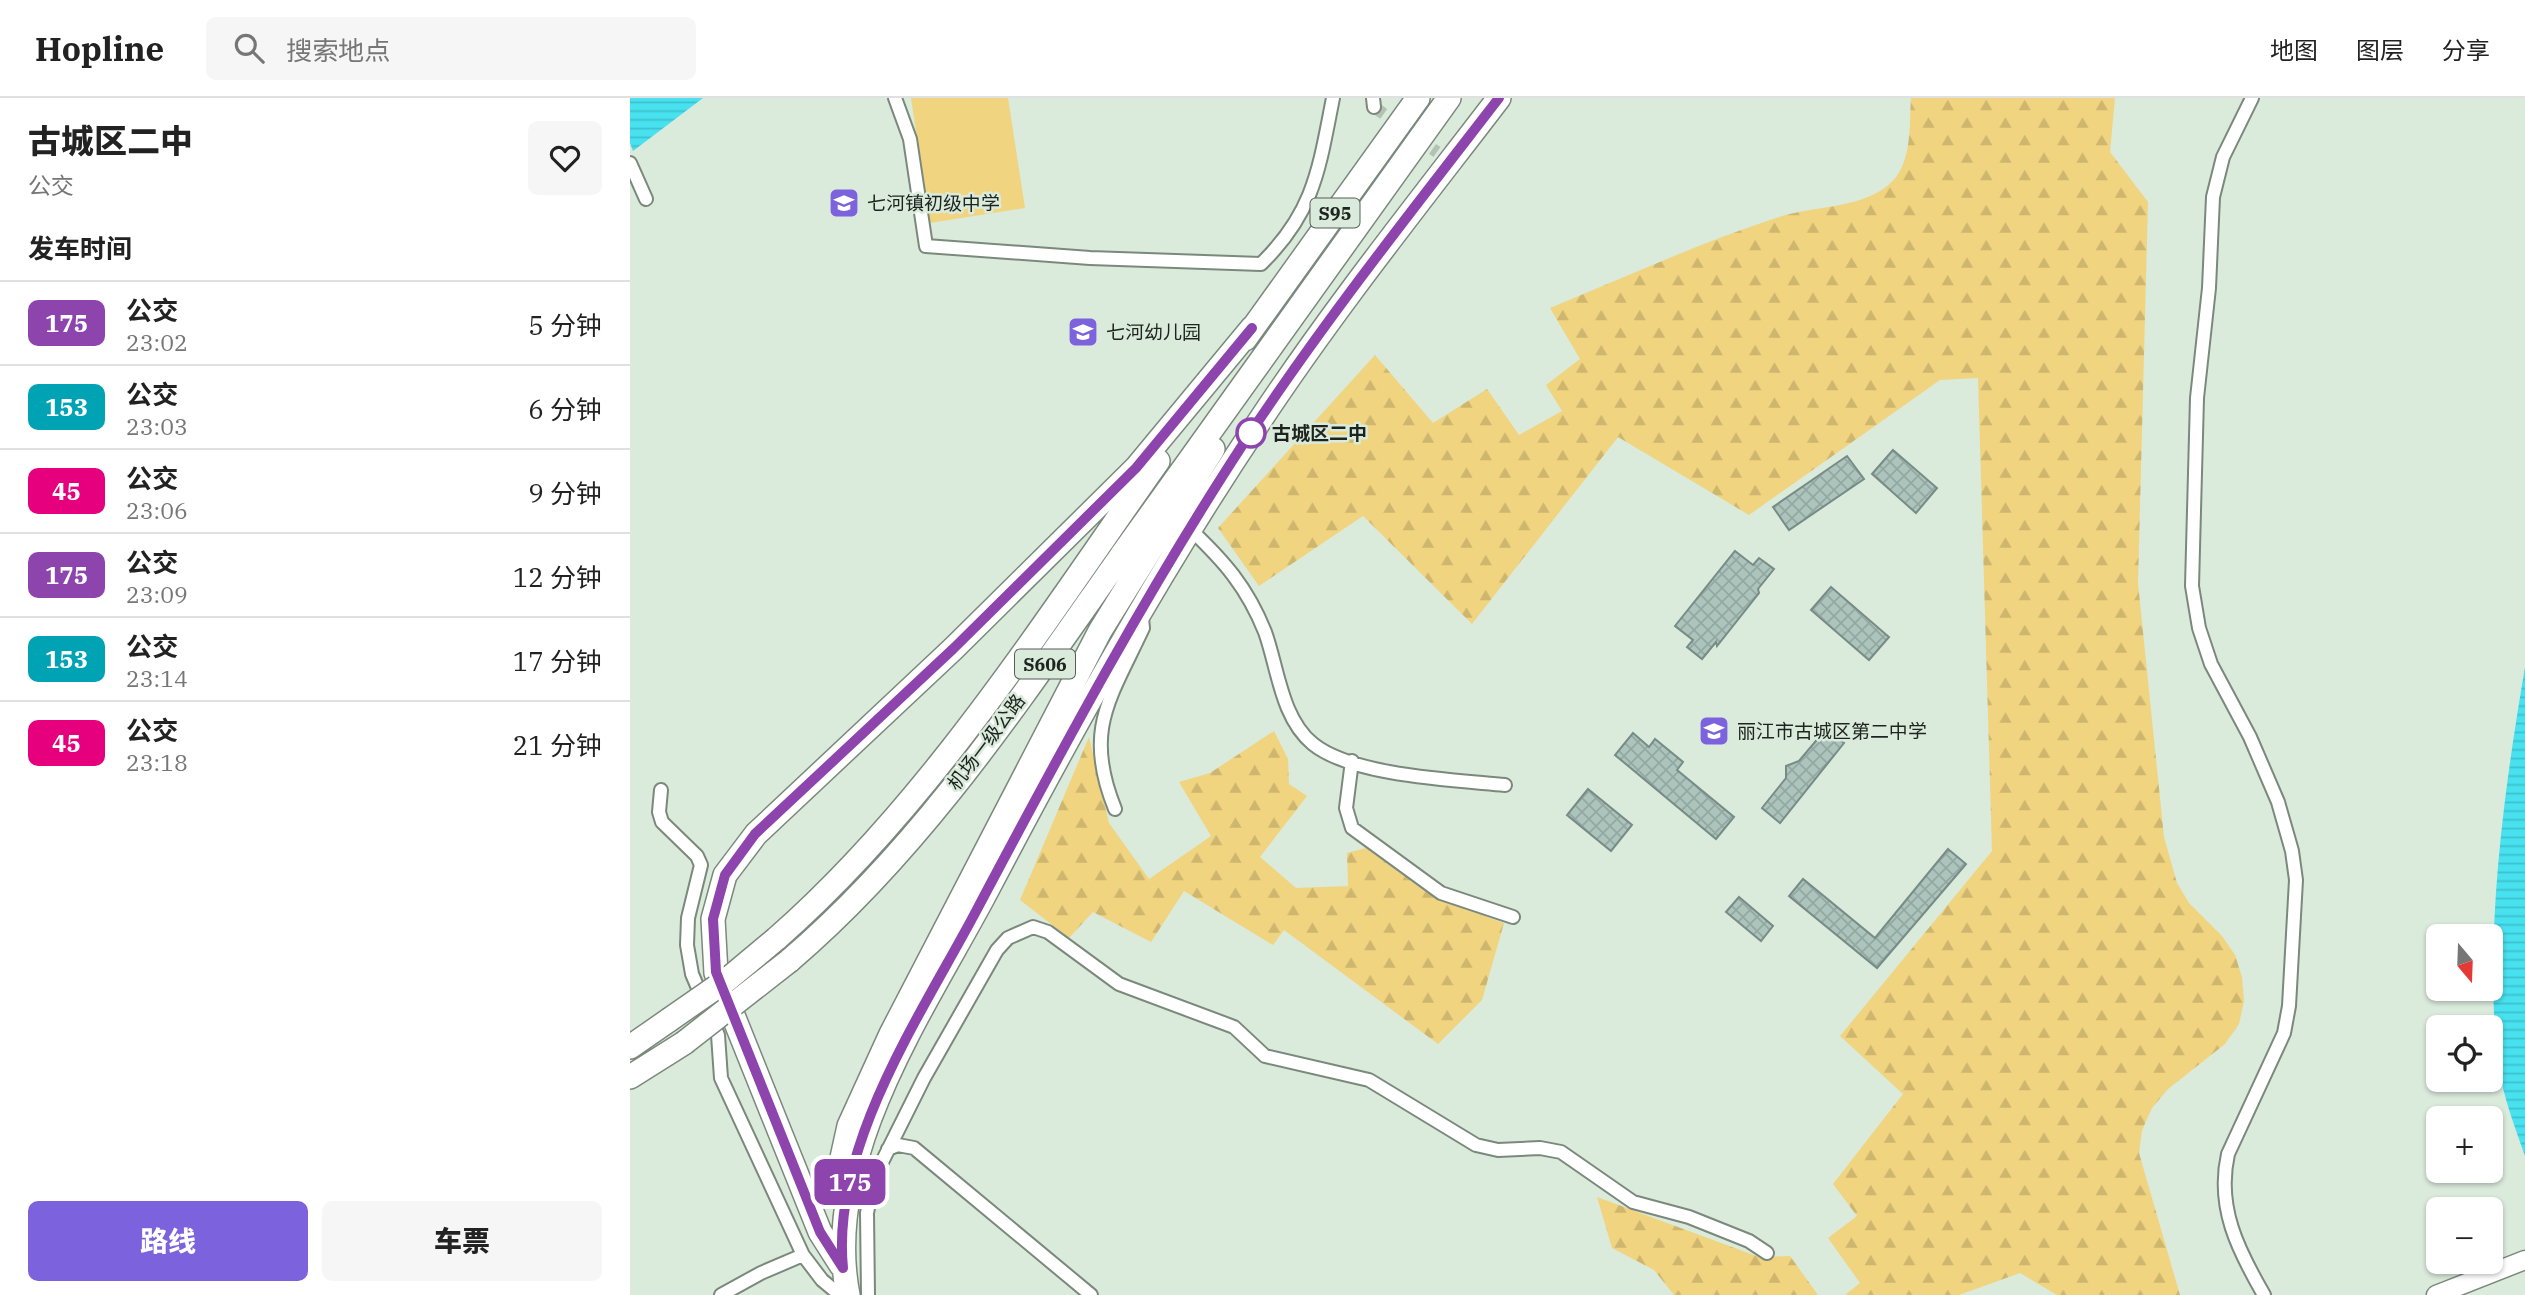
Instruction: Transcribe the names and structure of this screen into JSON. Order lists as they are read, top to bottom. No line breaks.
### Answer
{"streets":{"highway":["S95","S606","机场一级公路"]},"crossings":[["S95","机场一级公路"]],"places":{"school or university":["七河镇初级中学","七河幼儿园","丽江市古城区第二中学"],"other":["古城区二中"]},"lines":["bus line 175"],"north":"bottom","page":{"header":"Hopline","search":"搜索地点","nav":["地图","图层","分享"],"heading":[["古城区二中","公交"],"发车时间"],"on_map":"175","list":[{"mark":"175","name":"公交","note":"23:02","value":"5 分钟"},{"mark":"153","name":"公交","note":"23:03","value":"6 分钟"},{"mark":"45","name":"公交","note":"23:06","value":"9 分钟"},{"mark":"175","name":"公交","note":"23:09","value":"12 分钟"},{"mark":"153","name":"公交","note":"23:14","value":"17 分钟"},{"mark":"45","name":"公交","note":"23:18","value":"21 分钟"}],"map_buttons":["+","−"],"buttons":["路线","车票"]}}
